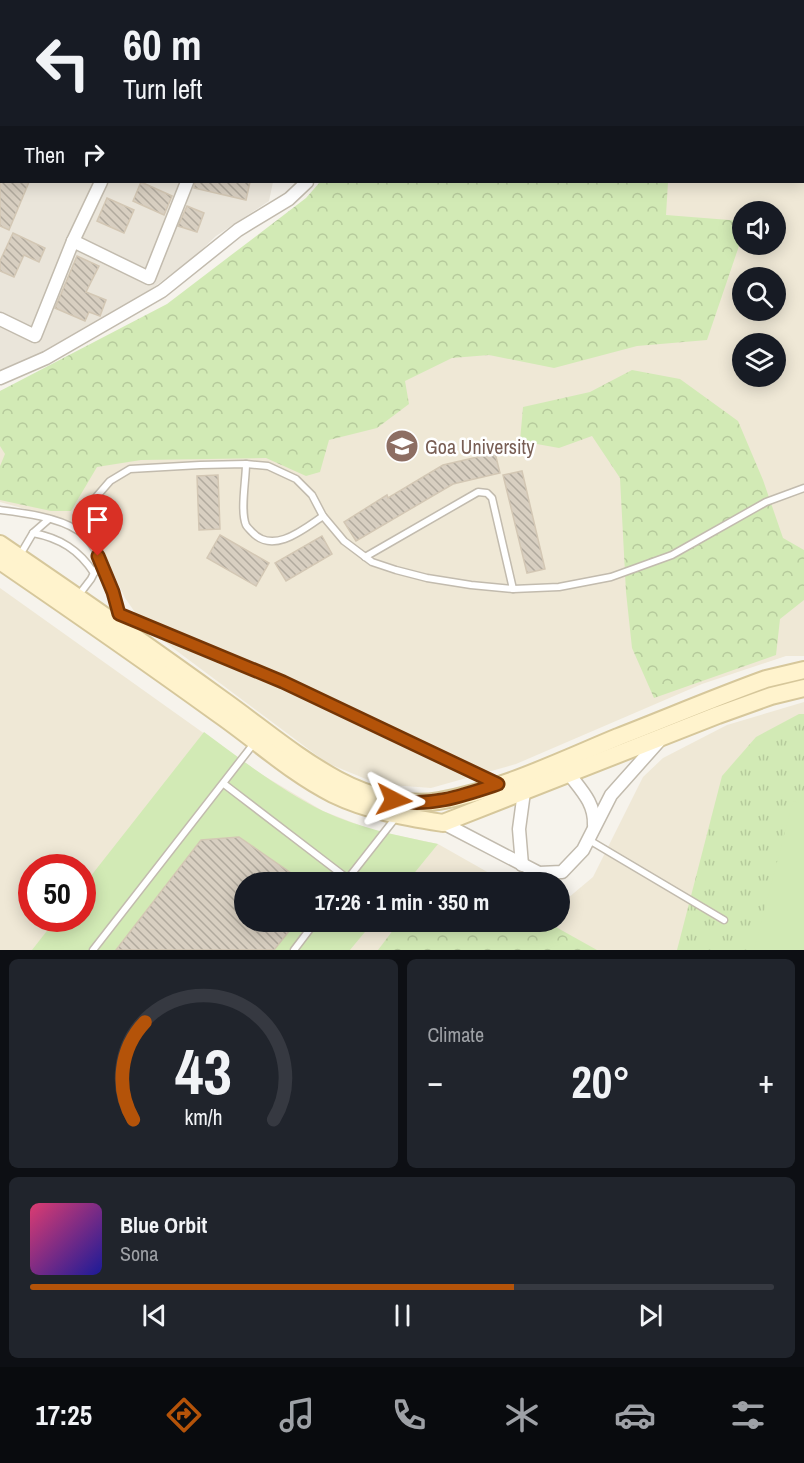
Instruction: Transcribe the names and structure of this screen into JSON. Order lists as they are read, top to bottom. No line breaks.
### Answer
{"places":{"school or university":["Goa University"]},"page":{"turn":["60 m","Turn left"],"then":"Then","limit":"50","trip":"17:26 · 1 min · 350 m","tile":"Climate","heat":["−","20°","+"],"song":["Blue Orbit","Sona"],"tabs":"17:25","gauge":["43","km/h"]}}
